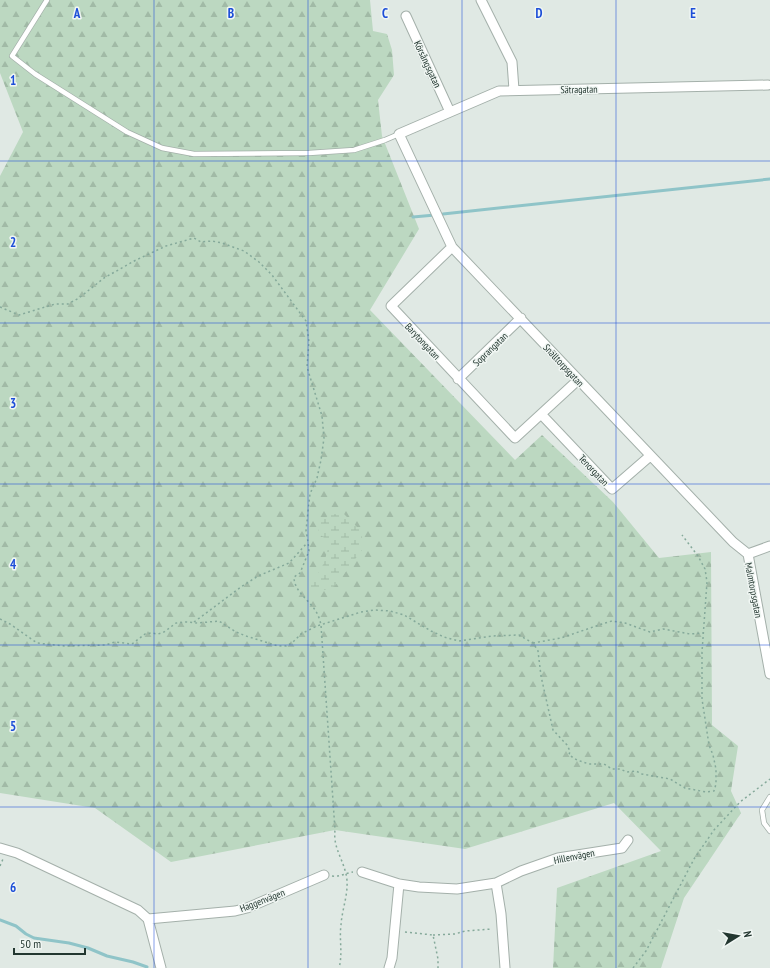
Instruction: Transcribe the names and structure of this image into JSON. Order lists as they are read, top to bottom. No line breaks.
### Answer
{"streets":{"street":["Körsångsgatan","Sätragatan","Barytongatan","Soprangatan","Snälltorpsgatan","Tenorgatan","Malmtorpsgatan","Hillenvägen","Haggenvägen"]},"crossings":[["Körsångsgatan","Sätragatan"],["Sätragatan","Snälltorpsgatan"],["Barytongatan","Soprangatan"],["Barytongatan","Snälltorpsgatan"],["Barytongatan","Tenorgatan"],["Soprangatan","Snälltorpsgatan"],["Snälltorpsgatan","Tenorgatan"],["Snälltorpsgatan","Malmtorpsgatan"]],"scale_bar":"50 m","north":"right","grid":{"columns":["A","B","C","D","E"],"rows":["1","2","3","4","5","6"]}}
